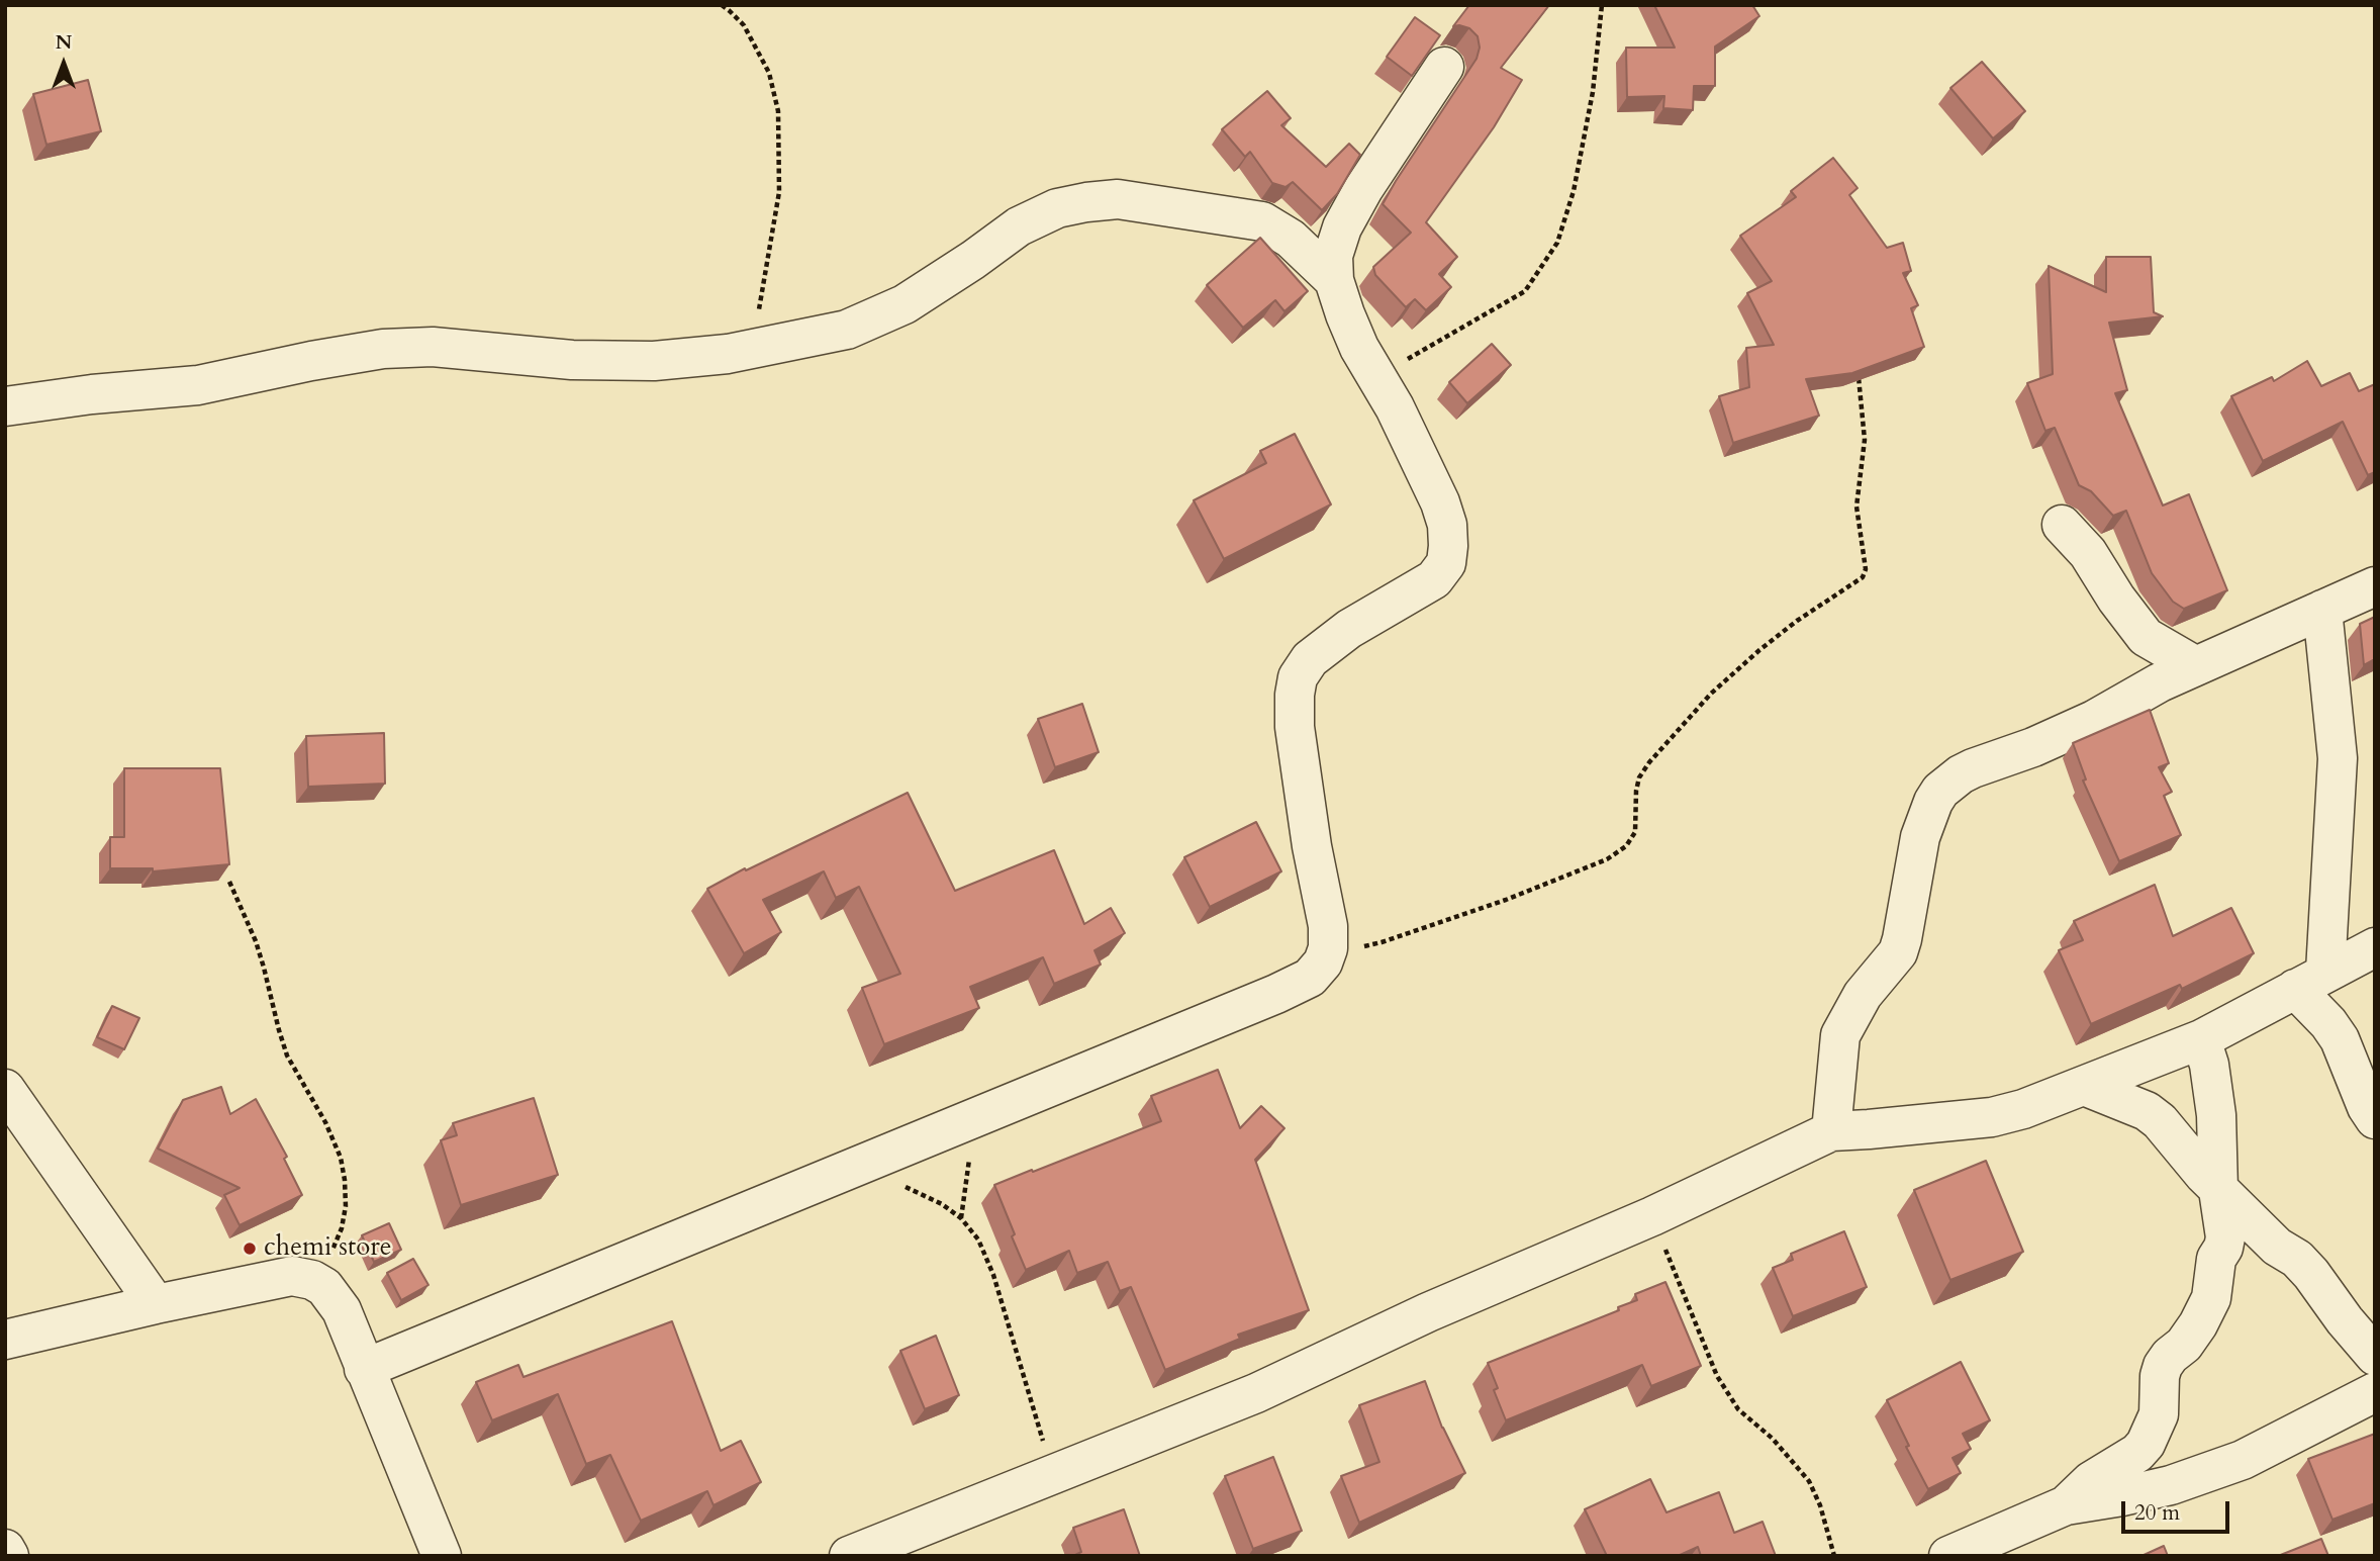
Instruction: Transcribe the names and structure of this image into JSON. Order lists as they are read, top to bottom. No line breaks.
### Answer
{"places":["chemi store"],"scale_bar":"20 m","north":"top"}
